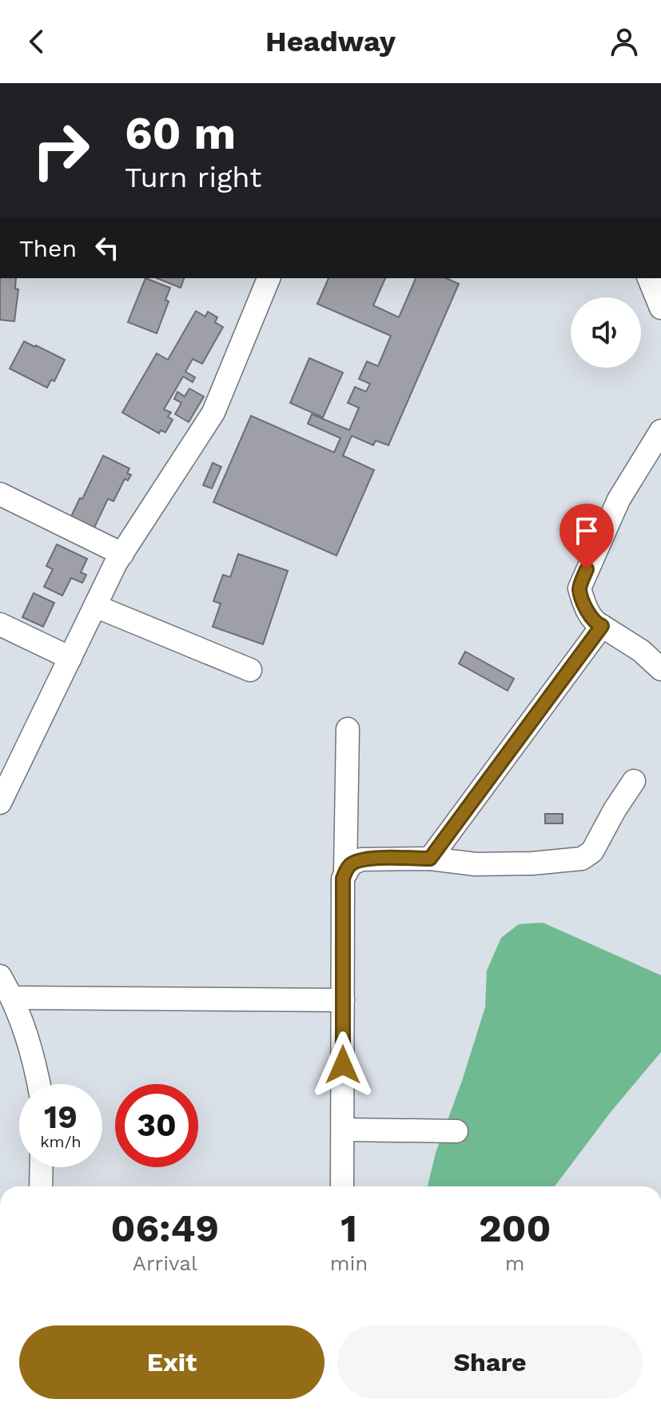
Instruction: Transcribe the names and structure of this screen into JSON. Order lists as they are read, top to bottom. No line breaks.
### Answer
{"page":{"header":"Headway","turn":["60 m","Turn right"],"then":"Then","speed":"19 km/h","limit":"30","eta":["06:49","Arrival","1","min","200","m"],"buttons":["Exit","Share"]}}
